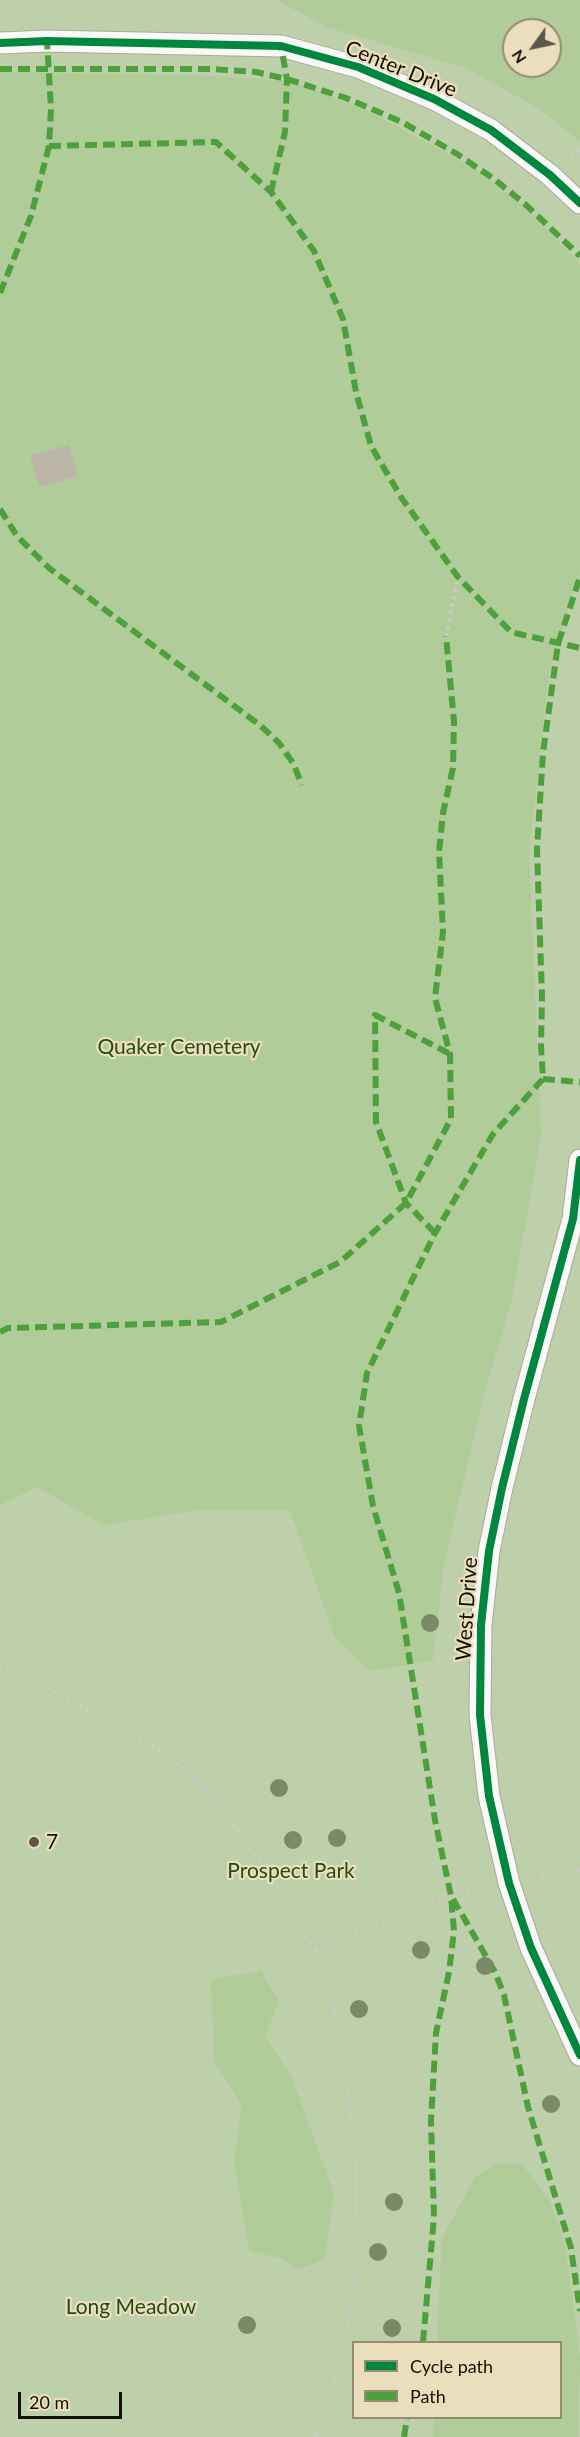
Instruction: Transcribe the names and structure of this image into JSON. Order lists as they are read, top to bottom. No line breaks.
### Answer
{"streets":{"street":["Center Drive","West Drive"]},"parks":["Quaker Cemetery","Prospect Park","Long Meadow"],"places":["7"],"legend":["Cycle path","Path"],"scale_bar":"20 m","north":"bottom left"}
